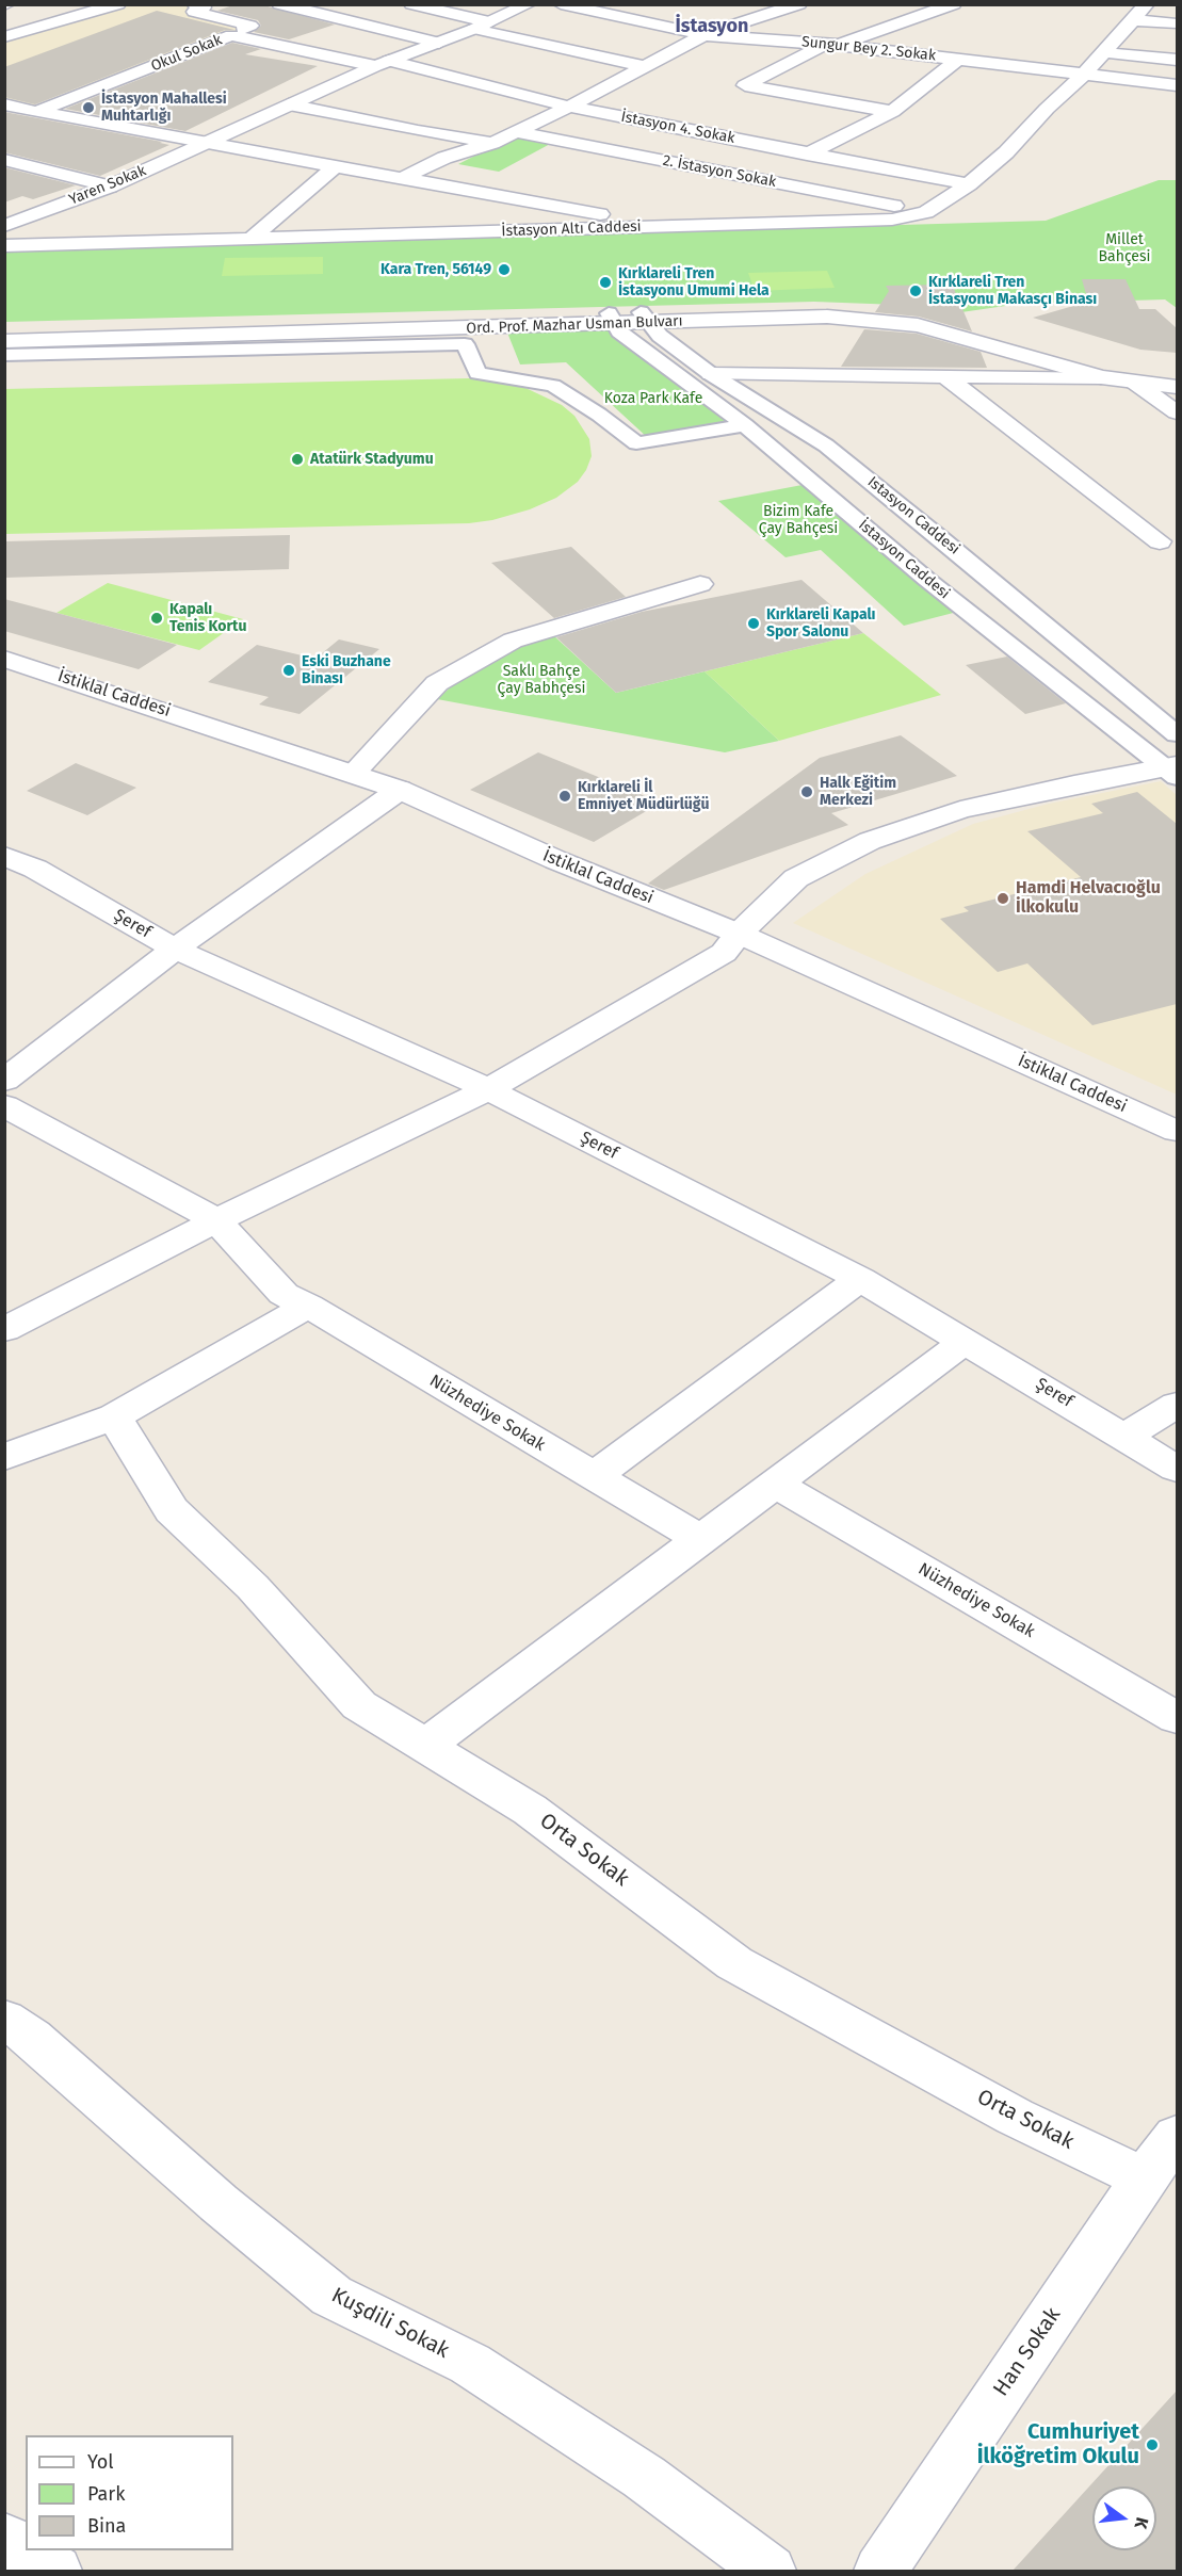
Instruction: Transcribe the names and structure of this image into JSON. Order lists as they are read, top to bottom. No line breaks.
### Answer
{"streets":{"street":["Sungur Bey 2. Sokak","Okul Sokak","İstasyon 4. Sokak","2. İstasyon Sokak","Yaren Sokak","İstasyon Altı Caddesi","Ord. Prof. Mazhar Usman Bulvarı","Istasyon Caddesi","İstasyon Caddesi","İstiklal Caddesi","Şeref","Nüzhediye Sokak","Orta Sokak","Kuşdili Sokak","Han Sokak"]},"crossings":[["Sungur Bey 2. Sokak","İstasyon Altı Caddesi"],["Okul Sokak","İstasyon 4. Sokak"],["Okul Sokak","Yaren Sokak"],["İstasyon 4. Sokak","Yaren Sokak"],["İstasyon 4. Sokak","İstasyon Altı Caddesi"],["2. İstasyon Sokak","İstasyon Altı Caddesi"],["Ord. Prof. Mazhar Usman Bulvarı","Istasyon Caddesi"],["Ord. Prof. Mazhar Usman Bulvarı","İstasyon Caddesi"],["Orta Sokak","Han Sokak"]],"districts":["İstasyon"],"parks":["Millet Bahçesi","Koza Park Kafe","Bizim Kafe Çay Bahçesi","Saklı Bahçe Çay Babhçesi"],"places":["İstasyon Mahallesi Muhtarlığı","Kara Tren, 56149","Kırklareli Tren İstasyonu Umumi Hela","Kırklareli Tren İstasyonu Makasçı Binası","Atatürk Stadyumu","Kapalı Tenis Kortu","Kırklareli Kapalı Spor Salonu","Eski Buzhane Binası","Halk Eğitim Merkezi","Kırklareli İl Emniyet Müdürlüğü","Hamdi Helvacıoğlu İlkokulu","Cumhuriyet İlköğretim Okulu"],"legend":["Yol","Park","Bina"],"north":"right"}
